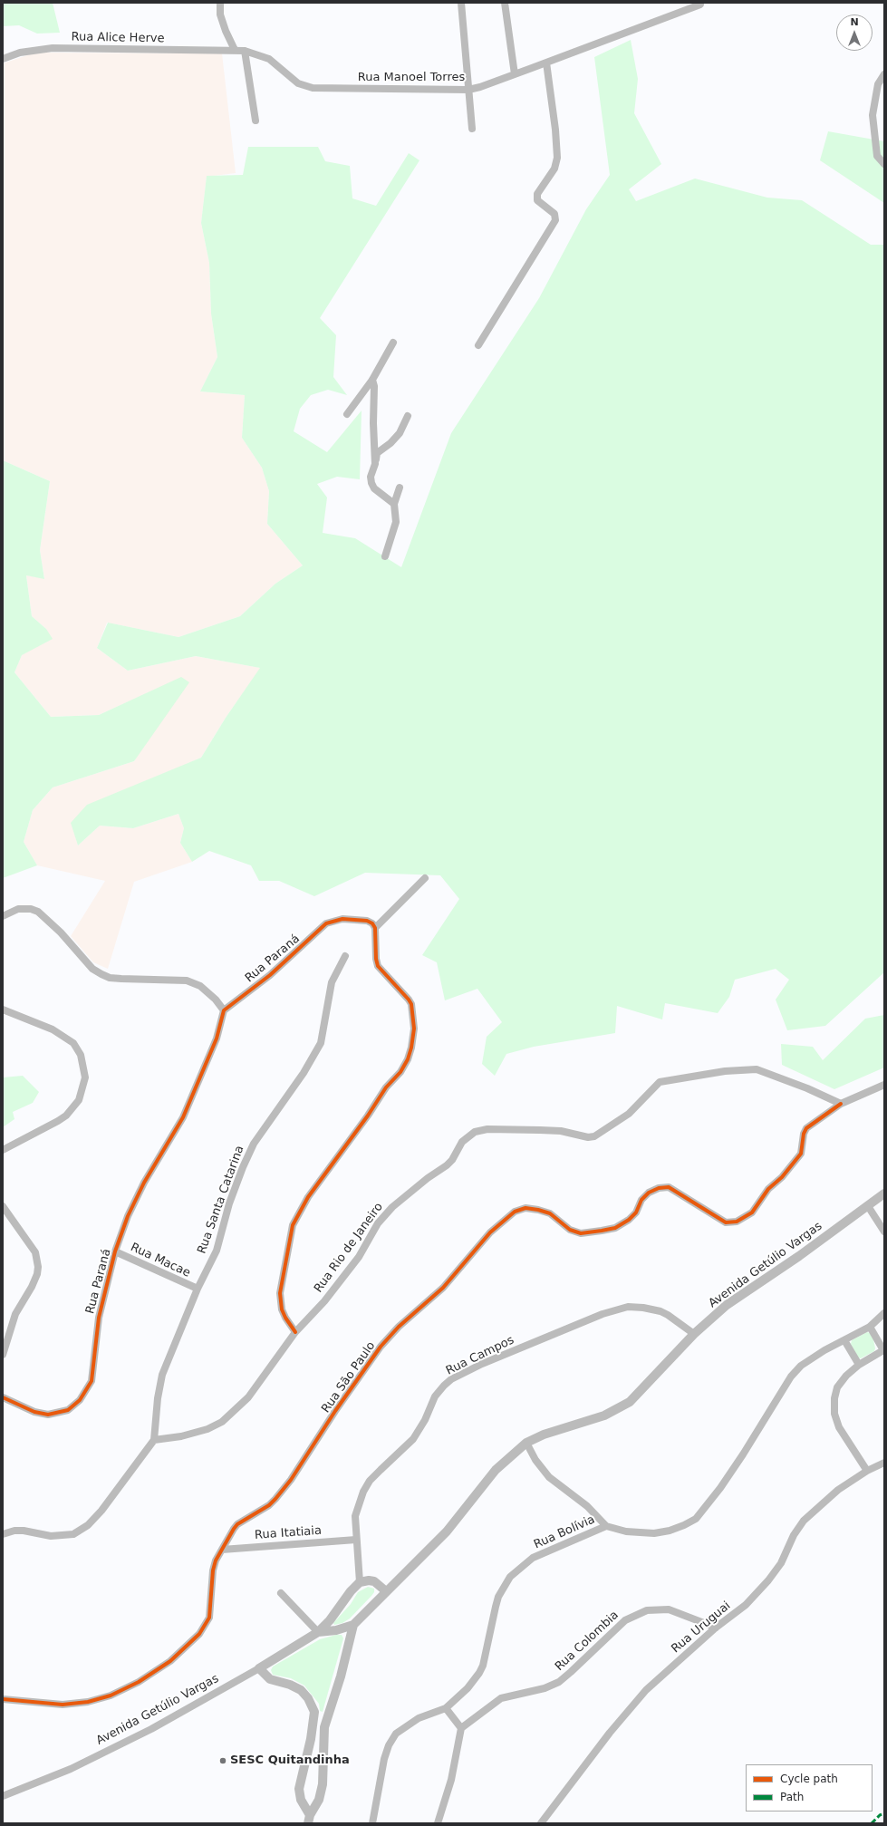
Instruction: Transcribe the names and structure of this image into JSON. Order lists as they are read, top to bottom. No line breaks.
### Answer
{"streets":{"street":["Rua Alice Herve","Rua Manoel Torres","Rua Paraná","Rua Santa Catarina","Rua Rio de Janeiro","Rua Macae","Avenida Getúlio Vargas","Rua Campos","Rua São Paulo","Rua Bolívia","Rua Itatiaia","Rua Uruguai","Rua Colombia"]},"crossings":[["Rua Alice Herve","Rua Manoel Torres"],["Rua Paraná","Rua Macae"],["Rua Santa Catarina","Rua Rio de Janeiro"],["Rua Santa Catarina","Rua Macae"],["Rua Rio de Janeiro","Rua São Paulo"],["Avenida Getúlio Vargas","Rua Campos"],["Rua Campos","Rua Itatiaia"],["Rua São Paulo","Rua Itatiaia"],["Rua Uruguai","Rua Colombia"]],"places":["SESC Quitandinha"],"legend":["Cycle path","Path"],"north":"top"}
